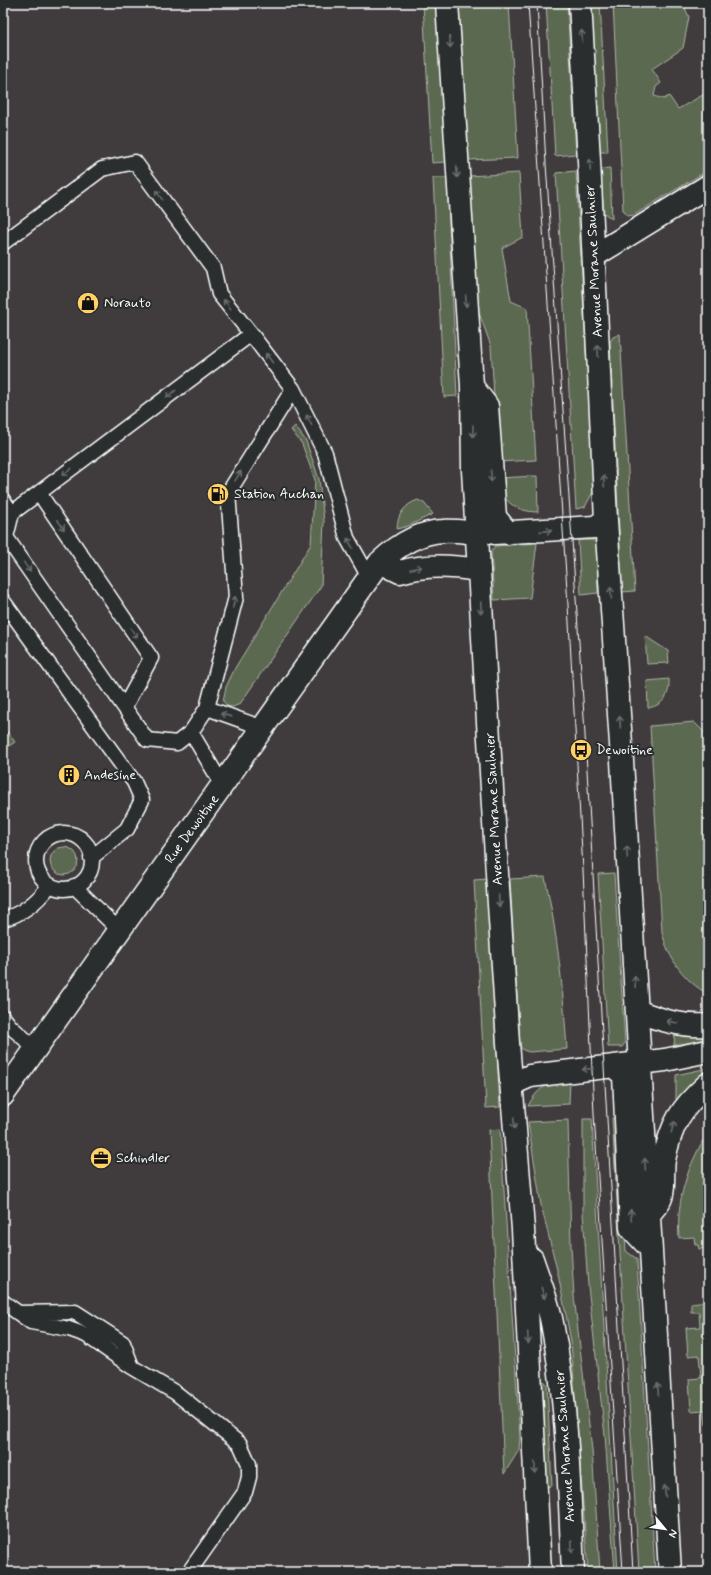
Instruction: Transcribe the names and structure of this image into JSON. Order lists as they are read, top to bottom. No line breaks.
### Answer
{"streets":{"main road":["Avenue Morane Saulnier","Rue Dewoitine"]},"crossings":[["Avenue Morane Saulnier","Rue Dewoitine"]],"places":{"shop":["Norauto"],"fuel station":["Station Auchan"],"bus stop":["Dewoitine"],"building":["Andesine"],"office":["Schindler"]},"north":"bottom right"}
